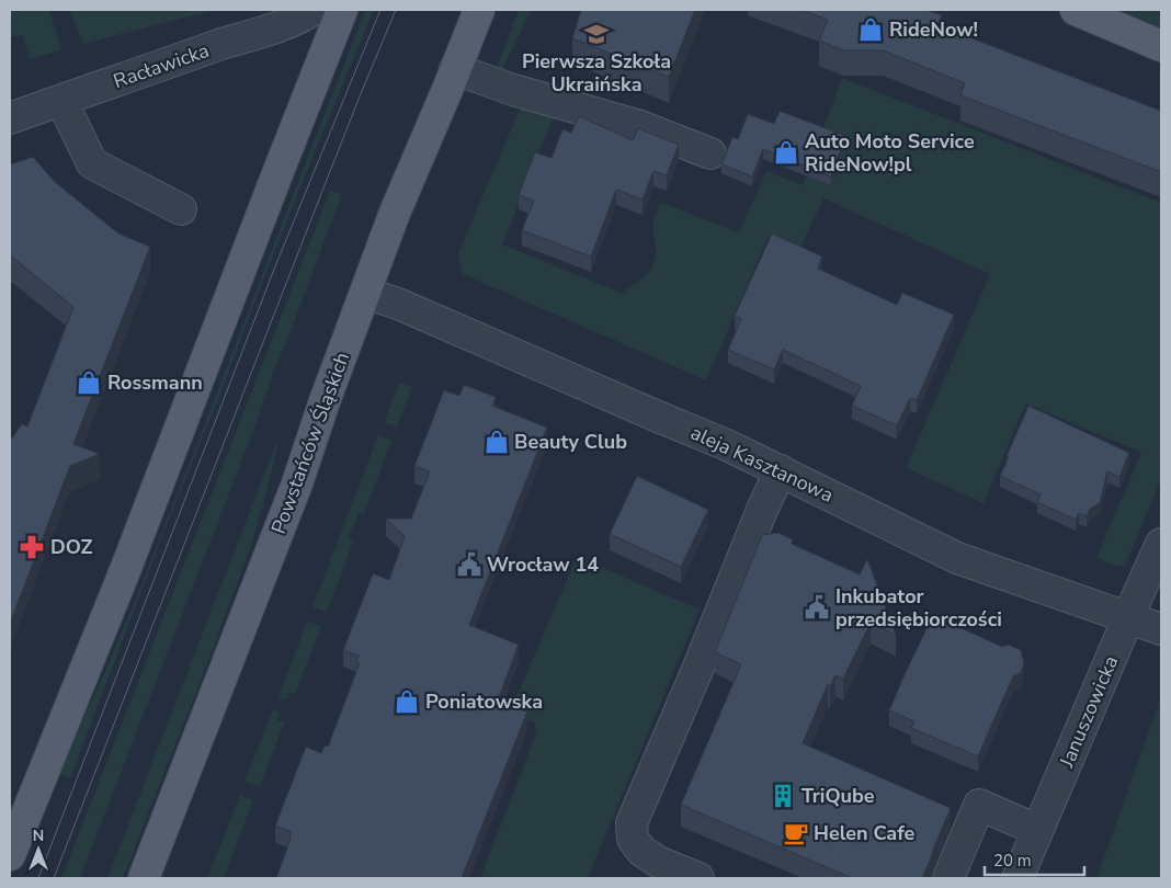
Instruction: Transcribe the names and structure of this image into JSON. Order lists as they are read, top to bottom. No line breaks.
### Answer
{"streets":{"main road":["Powstańców Śląskich"],"street":["Racławicka","aleja Kasztanowa","Januszowicka"]},"crossings":[["Powstańców Śląskich","aleja Kasztanowa"],["aleja Kasztanowa","Januszowicka"]],"places":{"shop":["RideNow!","Auto Moto Service RideNow!pl","Rossmann","Beauty Club","Poniatowska"],"school or university":["Pierwsza Szkoła Ukraińska"],"pharmacy":["DOZ"],"public building":["Wrocław 14","Inkubator przedsiębiorczości"],"building":["TriQube"],"cafe":["Helen Cafe"]},"scale_bar":"20 m","north":"top"}
